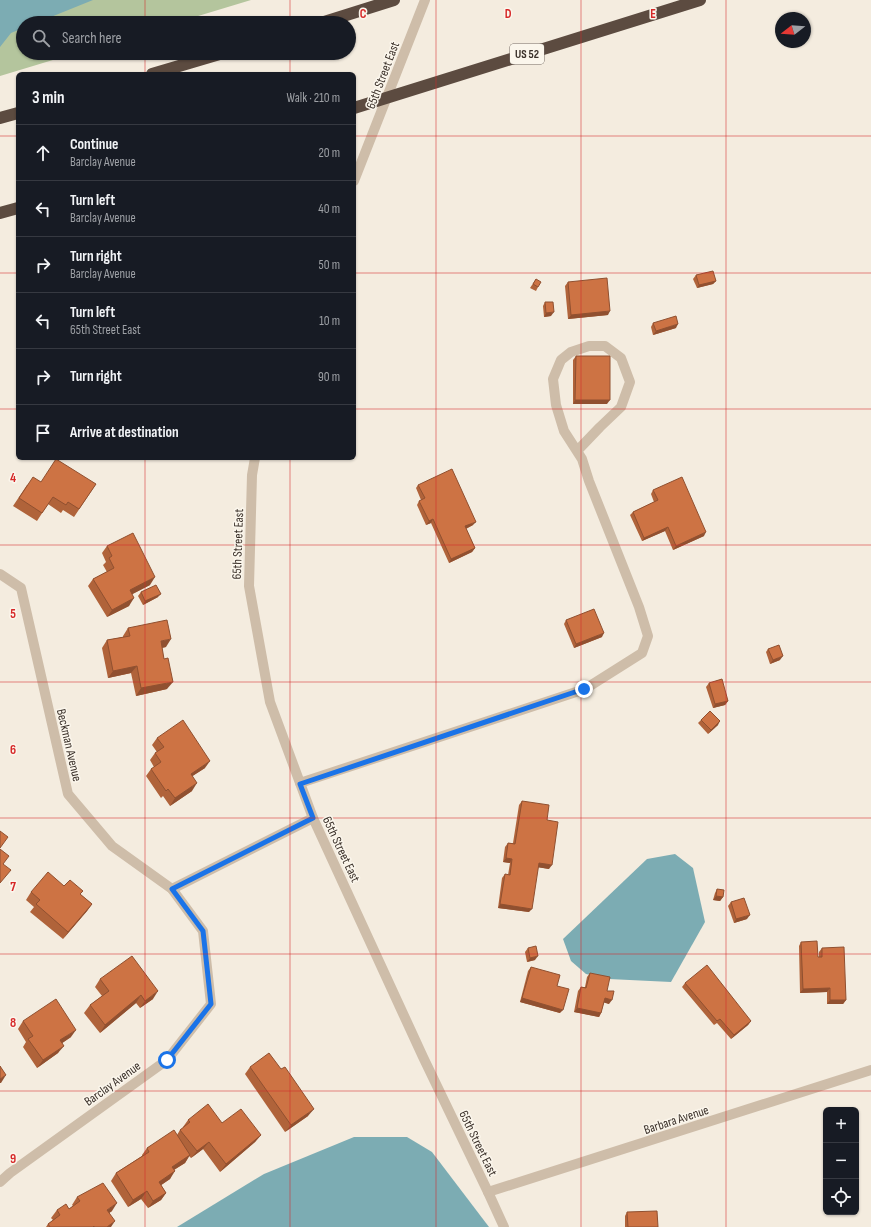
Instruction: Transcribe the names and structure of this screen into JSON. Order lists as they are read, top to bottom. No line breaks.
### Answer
{"streets":{"highway":["US 52"],"street":["65th Street East","Beckman Avenue","Barclay Avenue","Barbara Avenue"]},"crossings":[["65th Street East","Barbara Avenue"],["Beckman Avenue","Barclay Avenue"]],"north":"left","page":{"search":"Search here","heading":["3 min","Walk · 210 m"],"list":[["Continue","Barclay Avenue","20 m"],["Turn left","Barclay Avenue","40 m"],["Turn right","Barclay Avenue","50 m"],["Turn left","65th Street East","10 m"],["Turn right","90 m"],"Arrive at destination"],"map_buttons":["+","−"]},"grid":{"columns":["C","D","E"],"rows":["4","5","6","7","8","9"]}}
